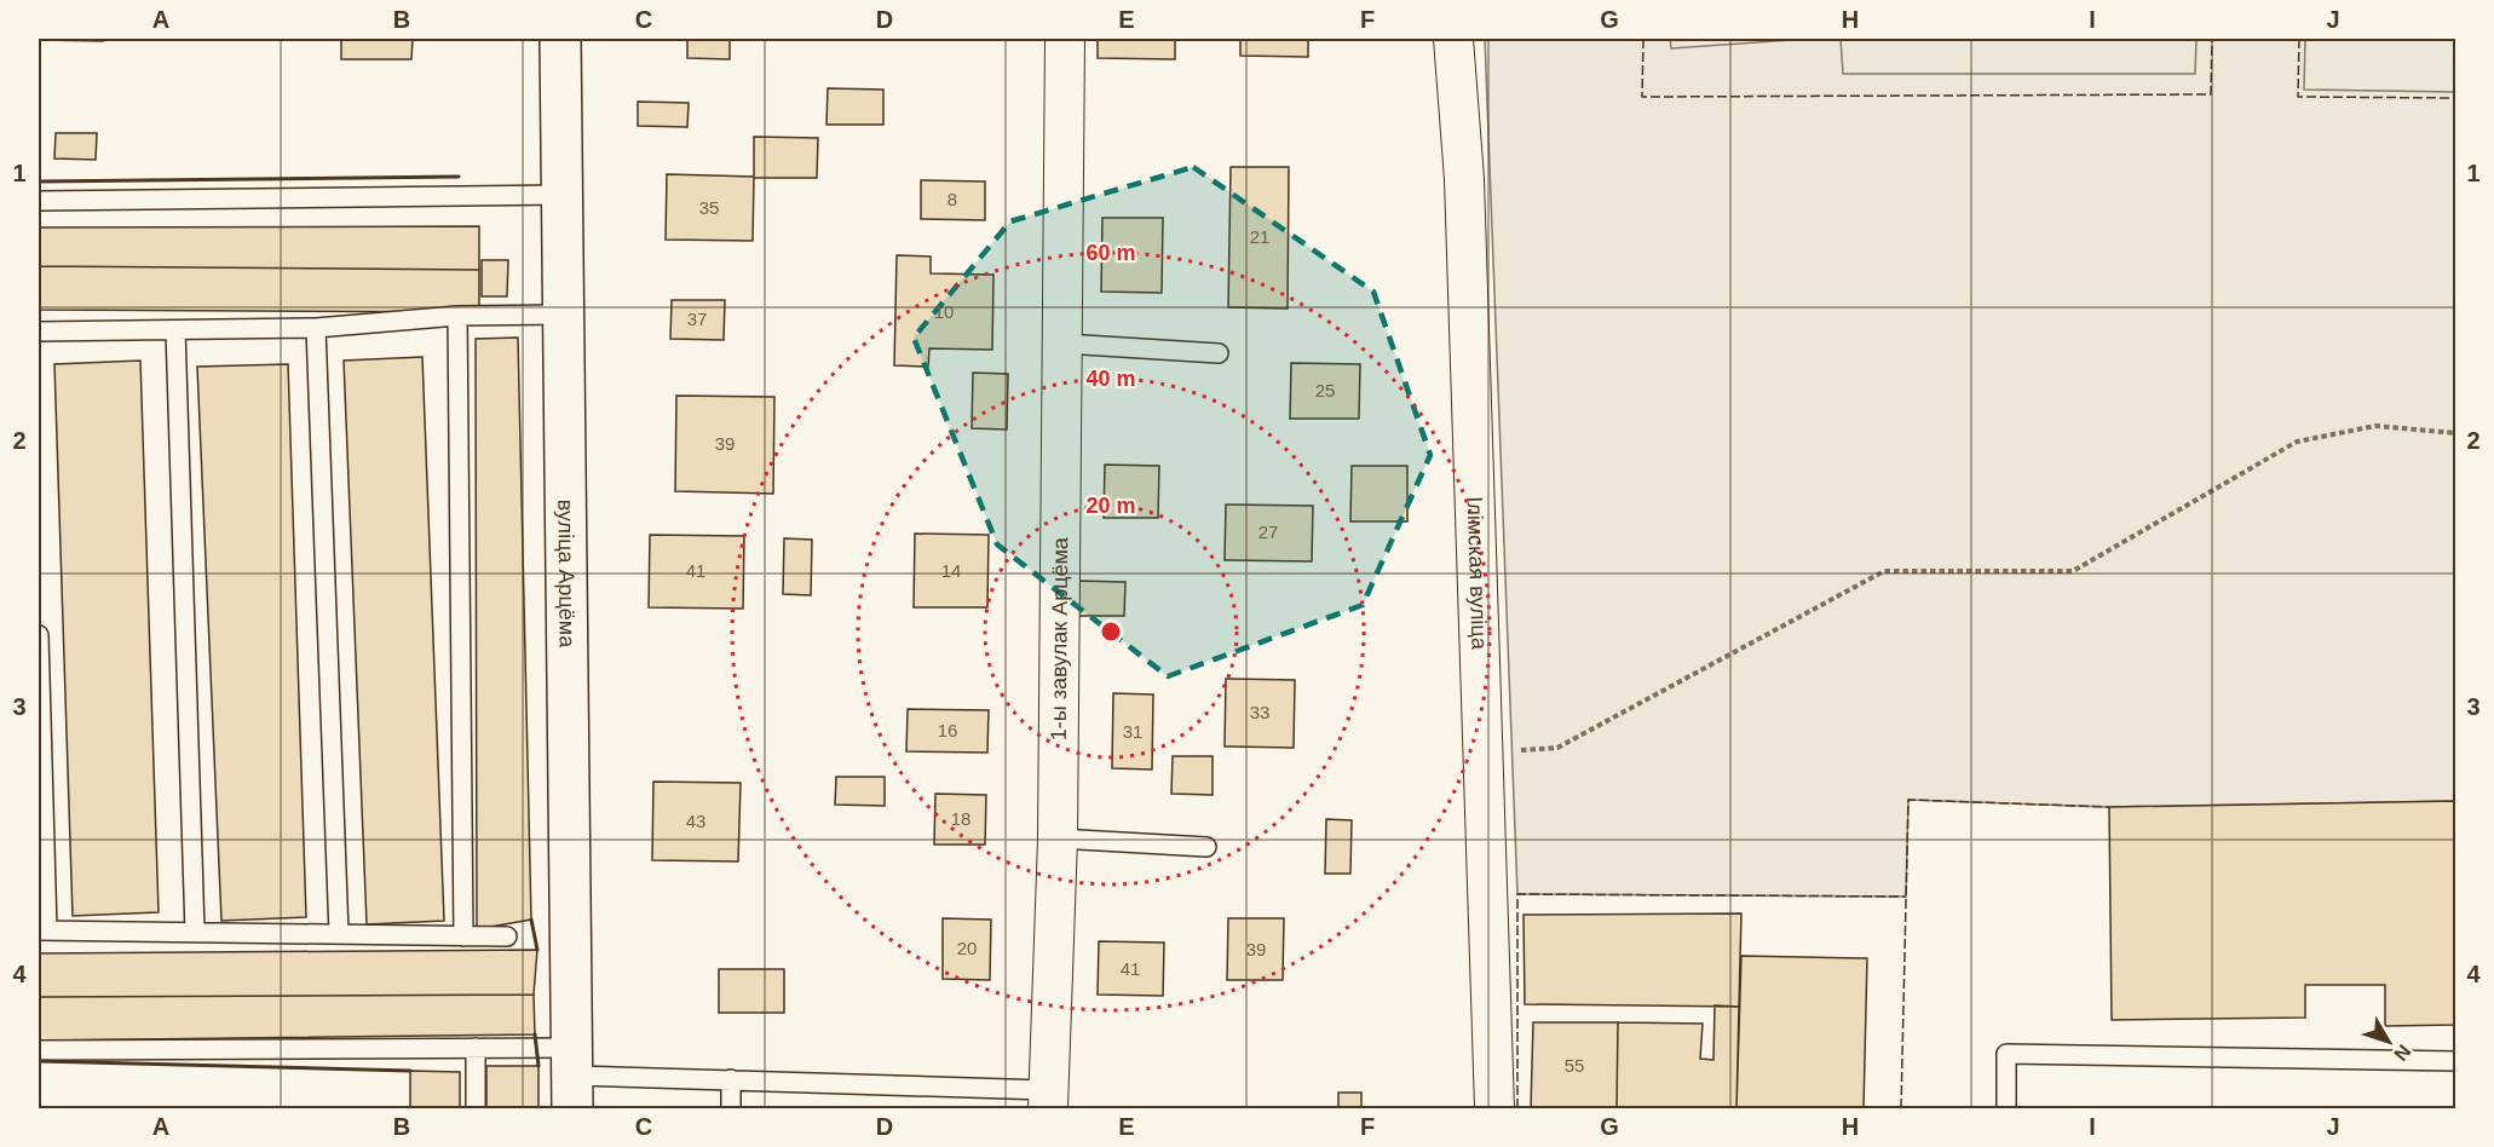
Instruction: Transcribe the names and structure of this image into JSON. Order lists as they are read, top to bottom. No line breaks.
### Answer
{"streets":{"street":["вуліца Арцёма","Ілімская вуліца","1-ы завулак Арцёма"]},"house_numbers":["8","35","21","10","37","25","39","27","41","14","33","16","31","18","43","20","39","41","55"],"north":"bottom right","grid":{"columns":["A","B","C","D","E","F","G","H","I","J"],"rows":["1","2","3","4"]},"rings":["60 m","40 m","20 m"]}
